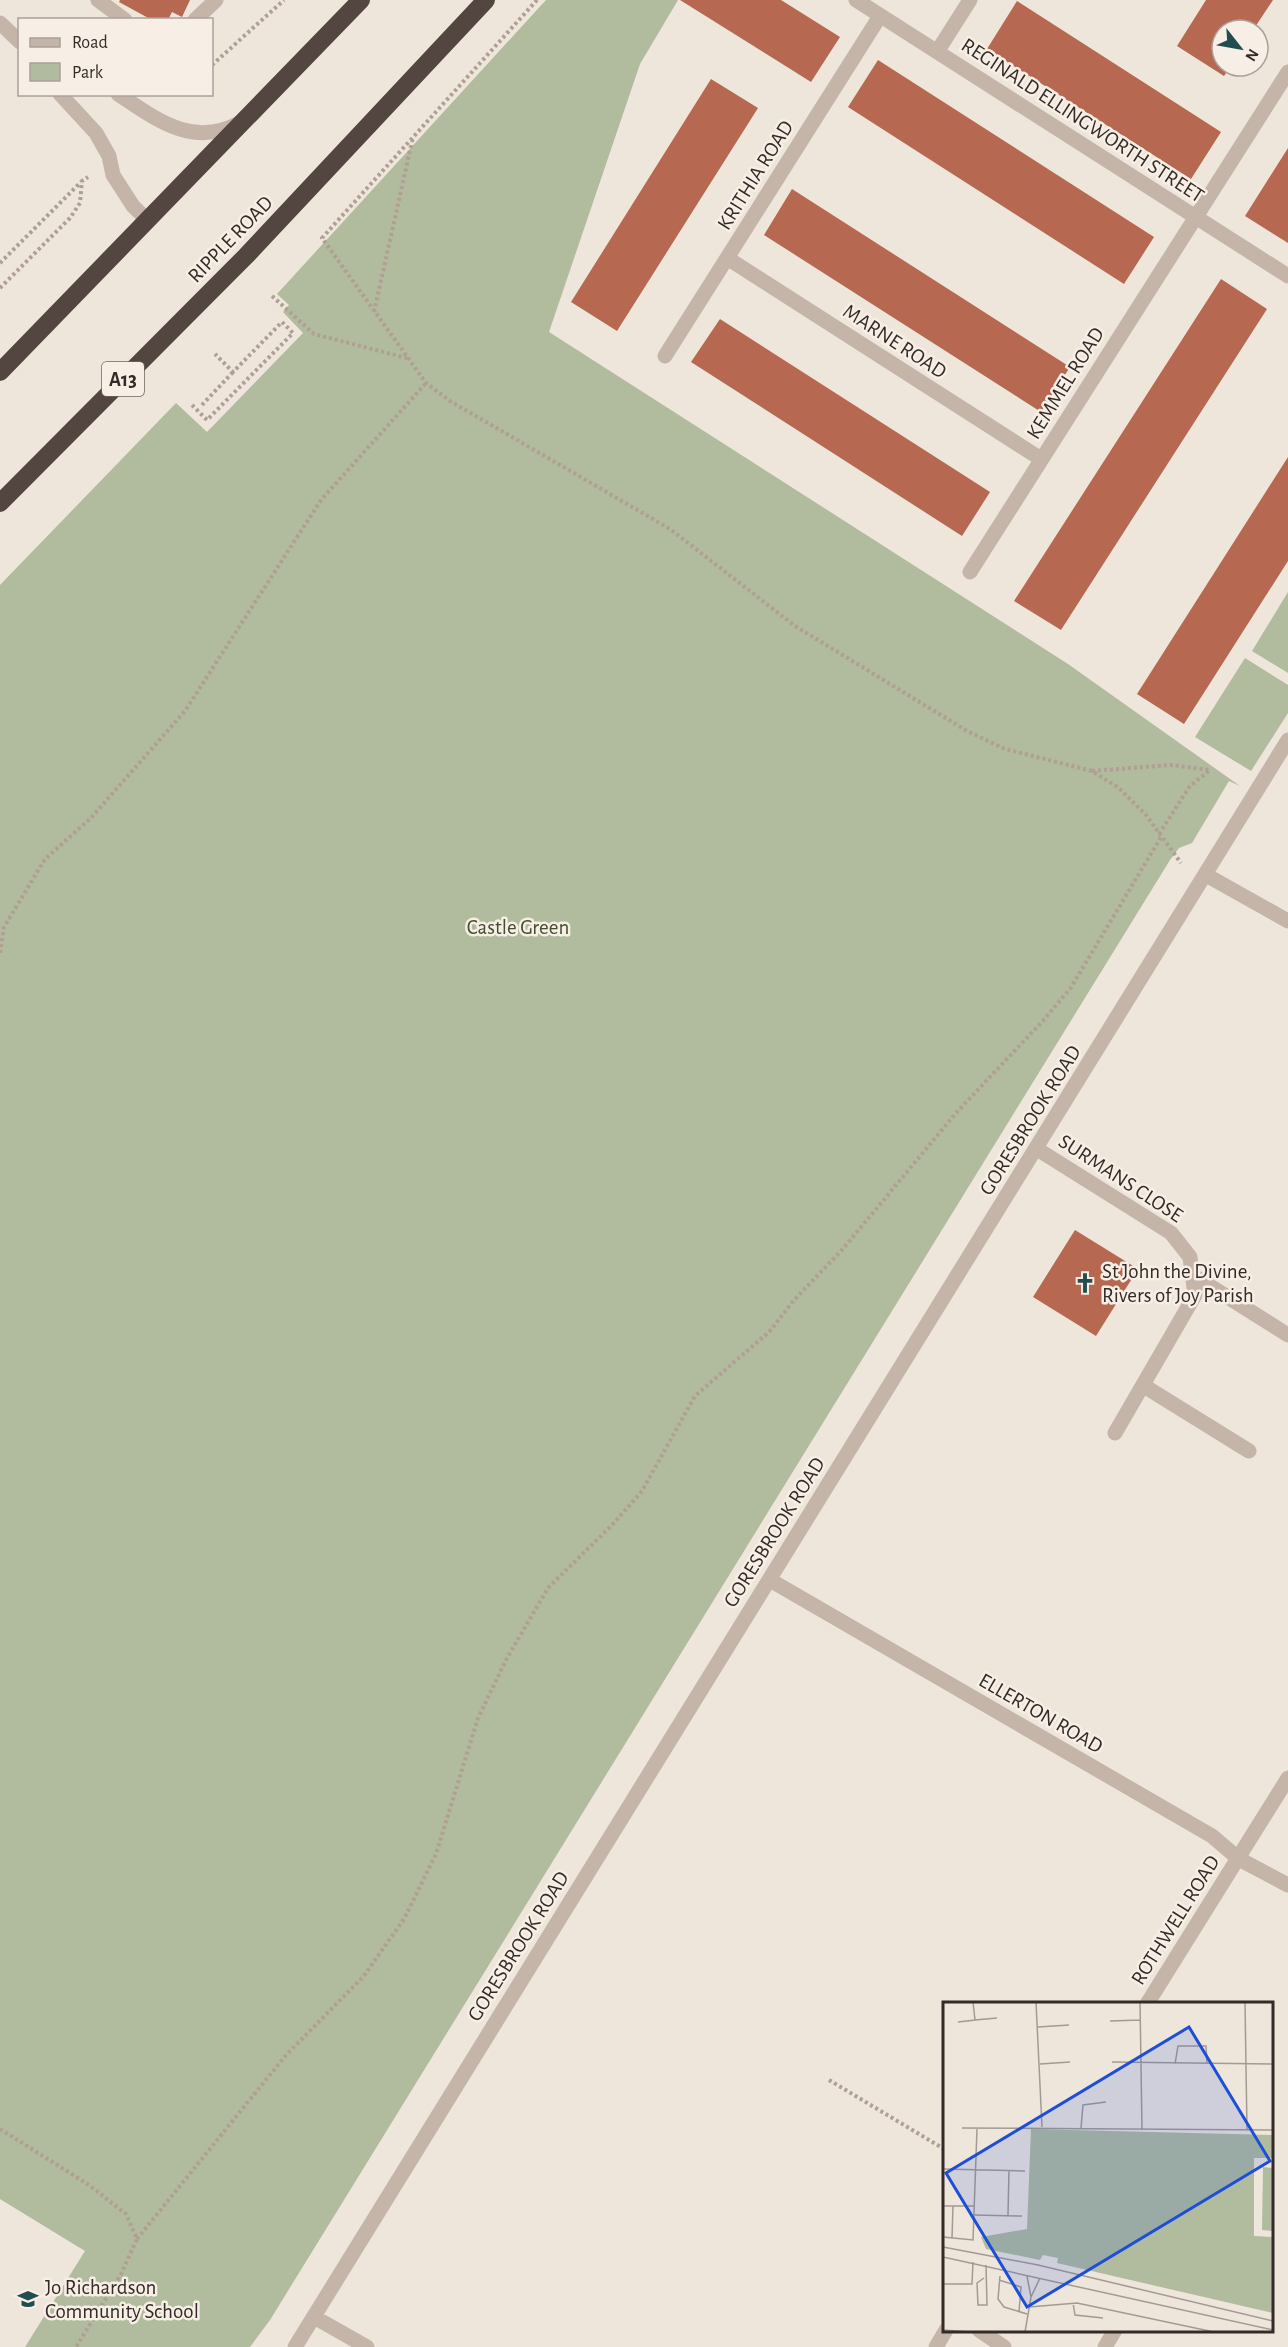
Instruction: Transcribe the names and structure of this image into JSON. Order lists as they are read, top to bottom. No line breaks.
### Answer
{"streets":{"highway":["RIPPLE ROAD","A13"],"street":["REGINALD ELLINGWORTH STREET","KRITHIA ROAD","MARNE ROAD","KEMMEL ROAD","GORESBROOK ROAD","SURMANS CLOSE","ELLERTON ROAD","ROTHWELL ROAD"]},"crossings":[["REGINALD ELLINGWORTH STREET","KRITHIA ROAD"],["REGINALD ELLINGWORTH STREET","KEMMEL ROAD"],["KRITHIA ROAD","MARNE ROAD"],["MARNE ROAD","KEMMEL ROAD"],["GORESBROOK ROAD","SURMANS CLOSE"],["GORESBROOK ROAD","ELLERTON ROAD"],["ELLERTON ROAD","ROTHWELL ROAD"]],"parks":["Castle Green"],"places":{"church":["St John the Divine, Rivers of Joy Parish"],"school or university":["Jo Richardson Community School"]},"legend":["Road","Park"],"north":"bottom right"}
